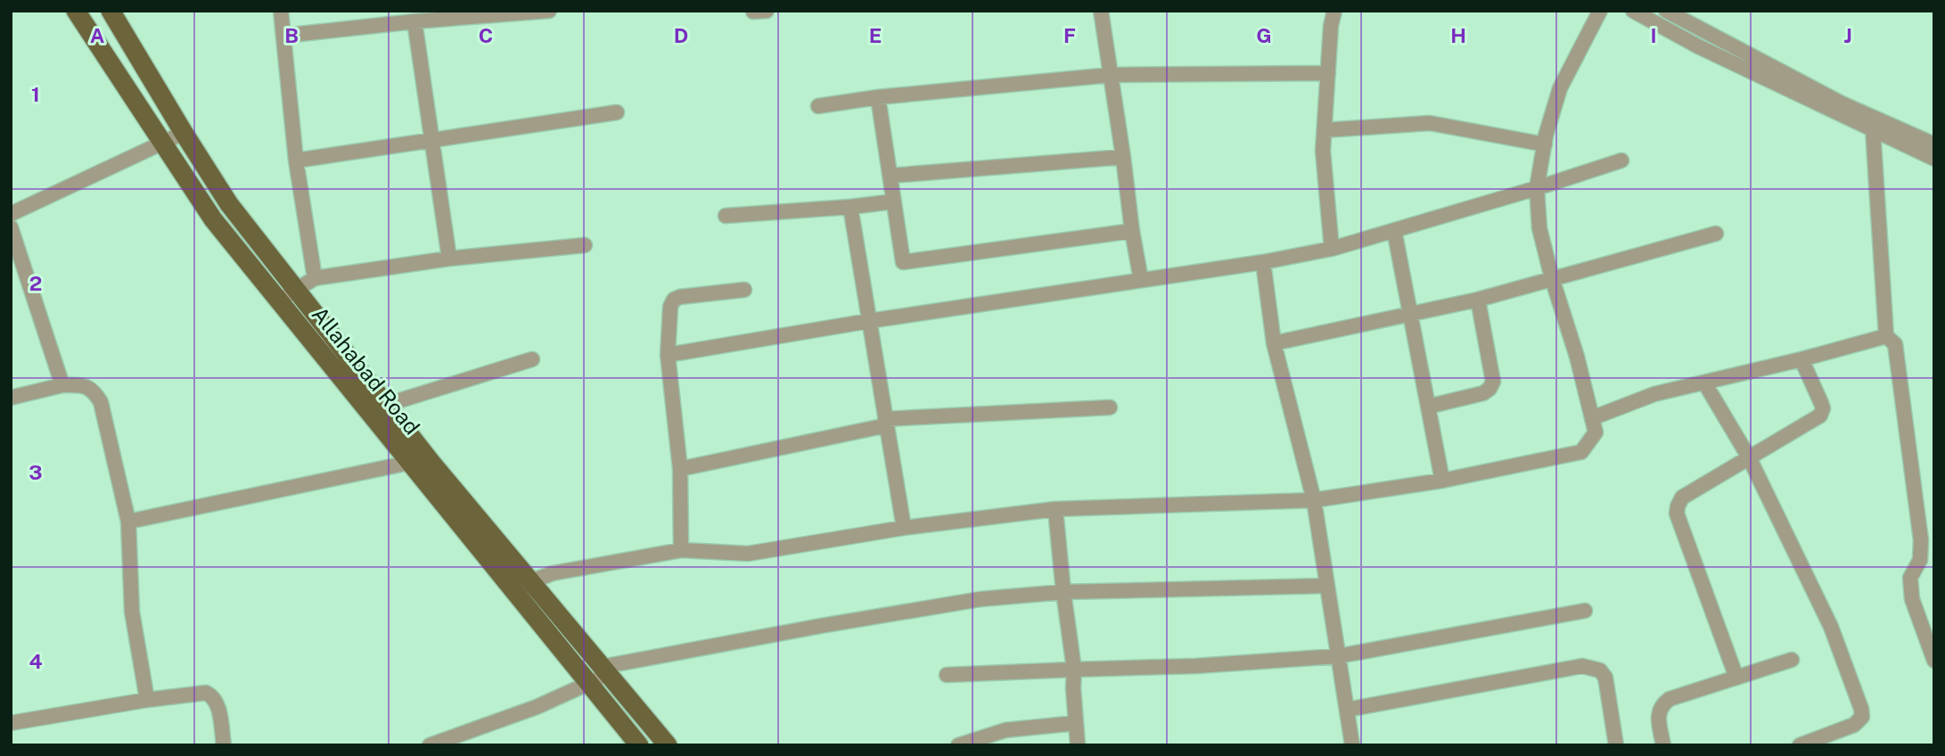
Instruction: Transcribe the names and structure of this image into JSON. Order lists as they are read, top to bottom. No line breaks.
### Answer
{"streets":{"main road":["Allahabad Road"]},"grid":{"columns":["A","B","C","D","E","F","G","H","I","J"],"rows":["1","2","3","4"]}}
